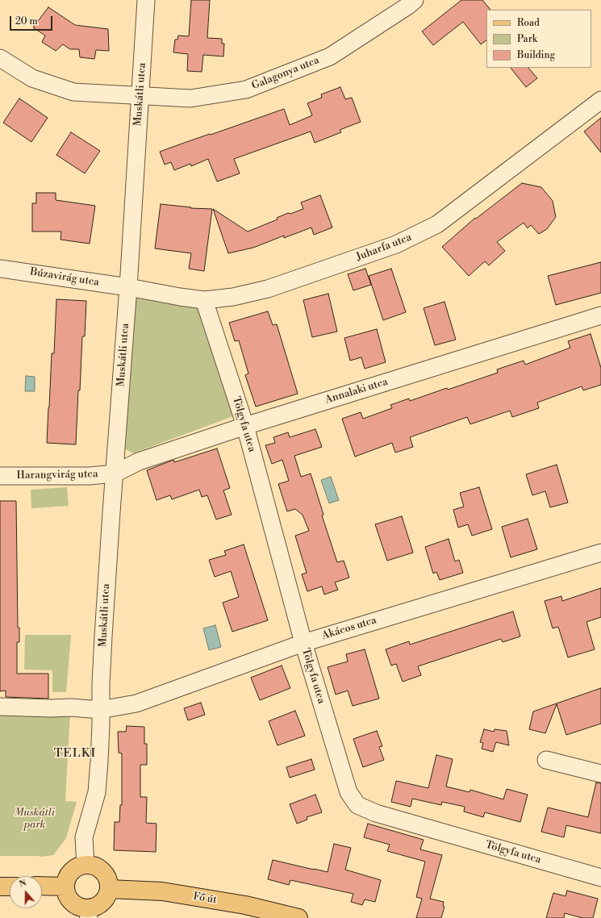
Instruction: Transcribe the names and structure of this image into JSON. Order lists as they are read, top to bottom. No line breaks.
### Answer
{"streets":{"main road":["Fő út"],"street":["Galagonya utca","Muskátli utca","Juharfa utca","Búzavirág utca","Annalaki utca","Tölgyfa utca","Harangvirág utca","Akácos utca"]},"crossings":[["Galagonya utca","Muskátli utca"],["Muskátli utca","Juharfa utca"],["Muskátli utca","Búzavirág utca"],["Muskátli utca","Annalaki utca"],["Muskátli utca","Harangvirág utca"],["Muskátli utca","Akácos utca"],["Muskátli utca","Fő út"],["Juharfa utca","Búzavirág utca"],["Juharfa utca","Tölgyfa utca"],["Annalaki utca","Tölgyfa utca"],["Annalaki utca","Harangvirág utca"],["Tölgyfa utca","Akácos utca"]],"districts":["TELKI"],"parks":["Muskátli park"],"legend":["Road","Park","Building"],"scale_bar":"20 m","north":"top"}
